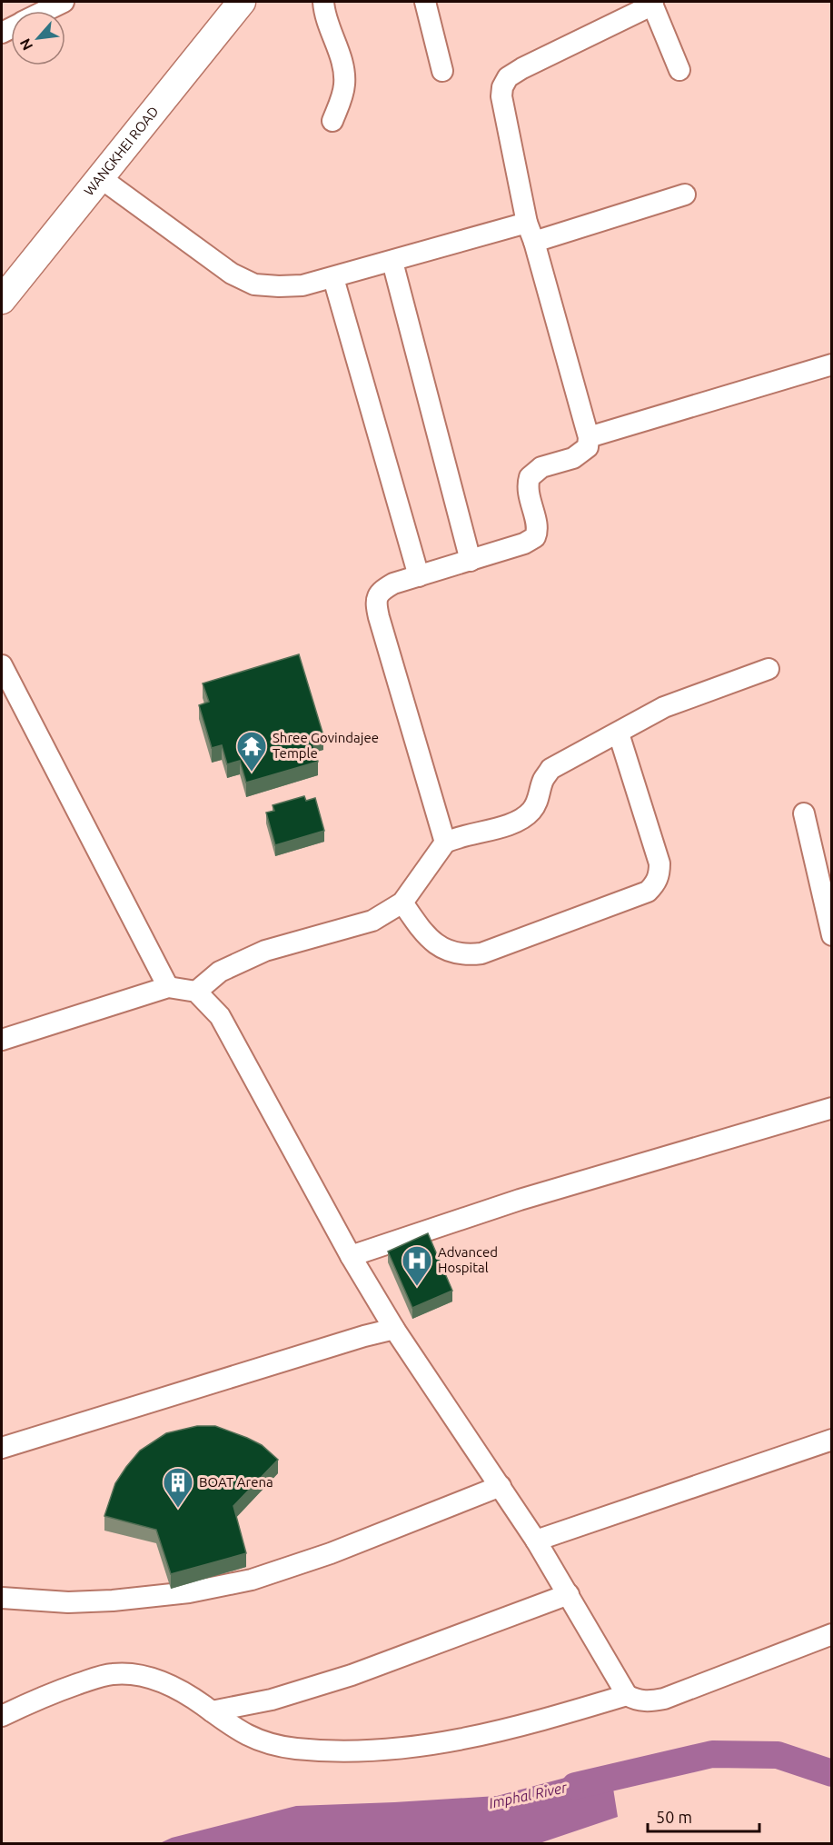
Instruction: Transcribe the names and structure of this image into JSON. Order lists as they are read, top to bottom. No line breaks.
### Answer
{"streets":{"main road":["WANGKHEI ROAD"]},"water":["Imphal River"],"places":{"temple":["Shree Govindajee Temple"],"hospital":["Advanced Hospital"],"building":["BOAT Arena"]},"scale_bar":"50 m","north":"bottom left"}
